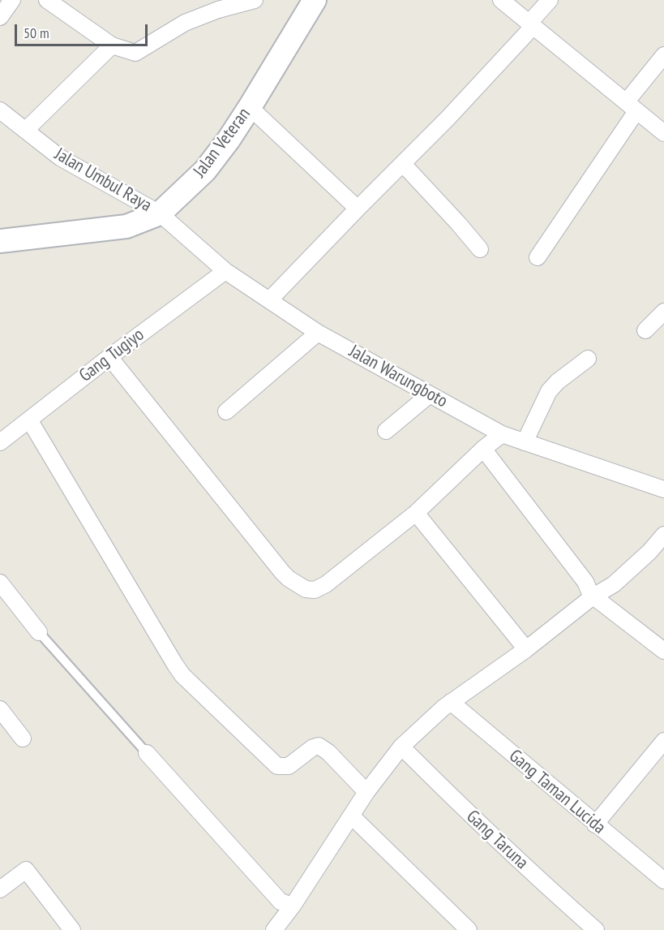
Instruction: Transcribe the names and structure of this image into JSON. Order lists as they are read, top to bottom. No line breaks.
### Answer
{"streets":{"main road":["Jalan Veteran"],"street":["Jalan Umbul Raya","Gang Tugiyo","Jalan Warungboto","Gang Taman Lucida","Gang Taruna"]},"crossings":[["Jalan Veteran","Jalan Umbul Raya"],["Jalan Veteran","Jalan Warungboto"],["Jalan Umbul Raya","Jalan Warungboto"],["Gang Tugiyo","Jalan Warungboto"]],"scale_bar":"50 m"}
